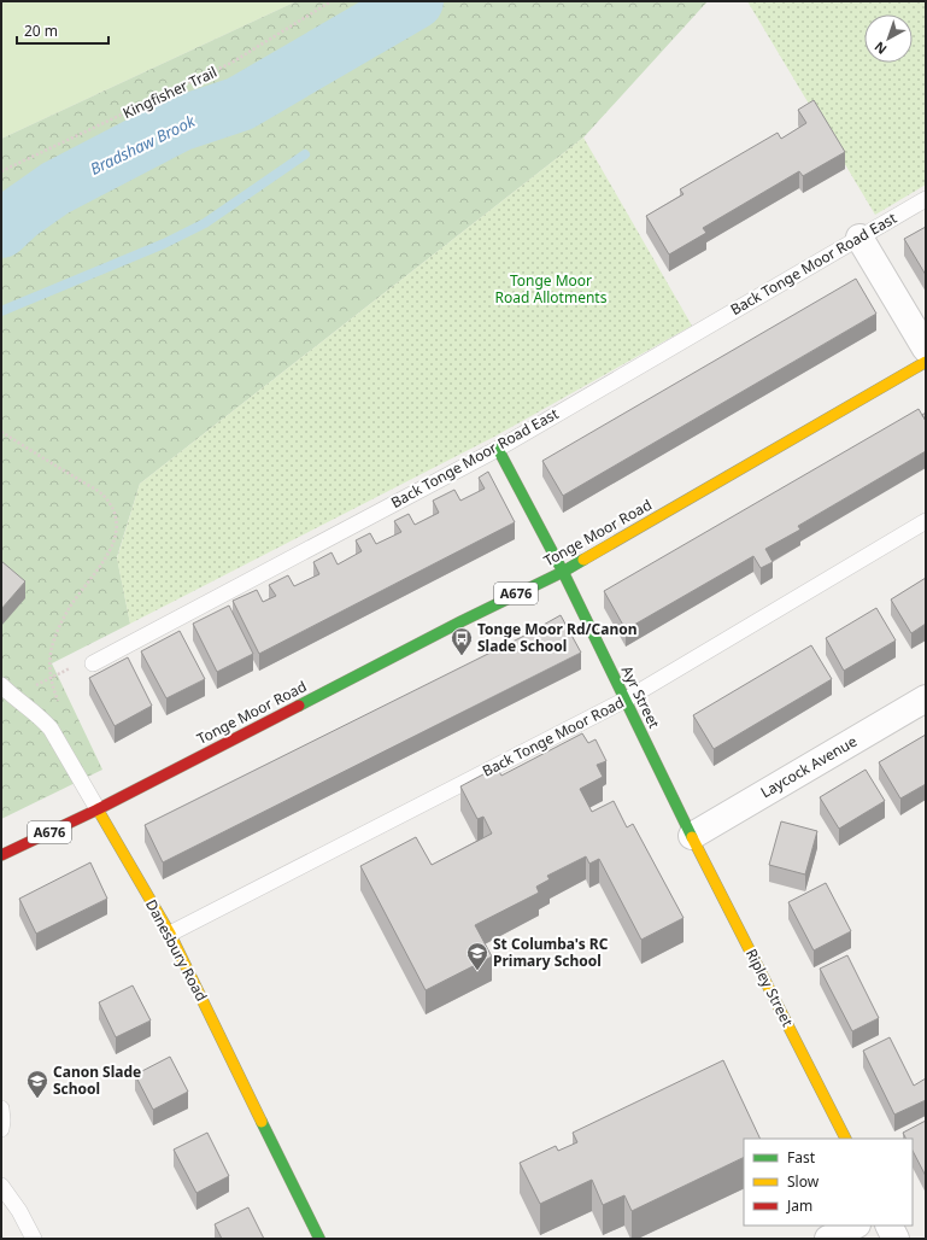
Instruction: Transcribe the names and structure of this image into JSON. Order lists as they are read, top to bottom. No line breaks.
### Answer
{"streets":{"street":["Tonge Moor Road","A676","Ayr Street","Laycock Avenue","Danesbury Road","Ripley Street"],"lane":["Back Tonge Moor Road East","Back Tonge Moor Road"],"path":["Kingfisher Trail"]},"crossings":[["Back Tonge Moor Road East","Ayr Street"],["Tonge Moor Road","A676"],["Tonge Moor Road","Ayr Street"],["Tonge Moor Road","Danesbury Road"],["A676","Danesbury Road"],["Ayr Street","Back Tonge Moor Road"],["Ayr Street","Laycock Avenue"],["Ayr Street","Ripley Street"],["Back Tonge Moor Road","Danesbury Road"],["Laycock Avenue","Ripley Street"]],"water":["Bradshaw Brook"],"parks":["Tonge Moor Road Allotments"],"places":{"bus stop":["Tonge Moor Rd/Canon Slade School"],"school or university":["St Columba's RC Primary School","Canon Slade School"]},"legend":["Fast","Slow","Jam"],"scale_bar":"20 m","north":"bottom left"}
